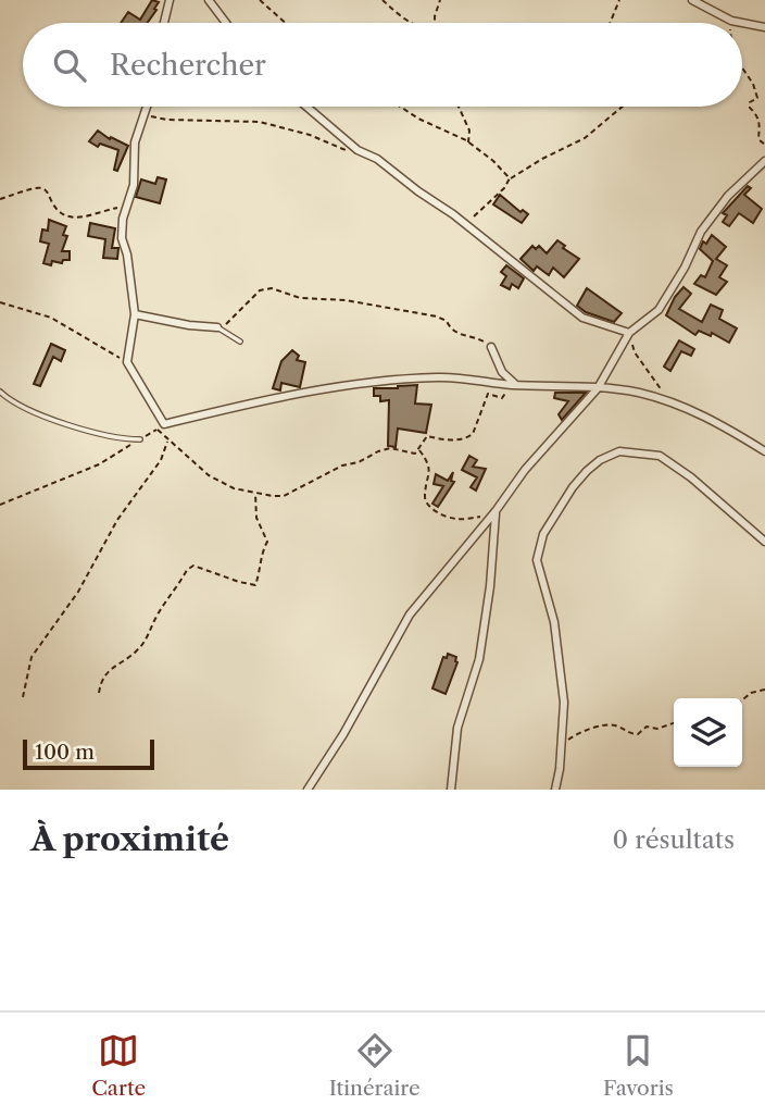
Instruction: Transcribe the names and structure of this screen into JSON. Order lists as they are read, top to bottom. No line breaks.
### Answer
{"scale_bar":"100 m","page":{"search":"Rechercher","scale":"100 m","heading":["À proximité","0 résultats"],"nav":["Carte","Itinéraire","Favoris"]}}
